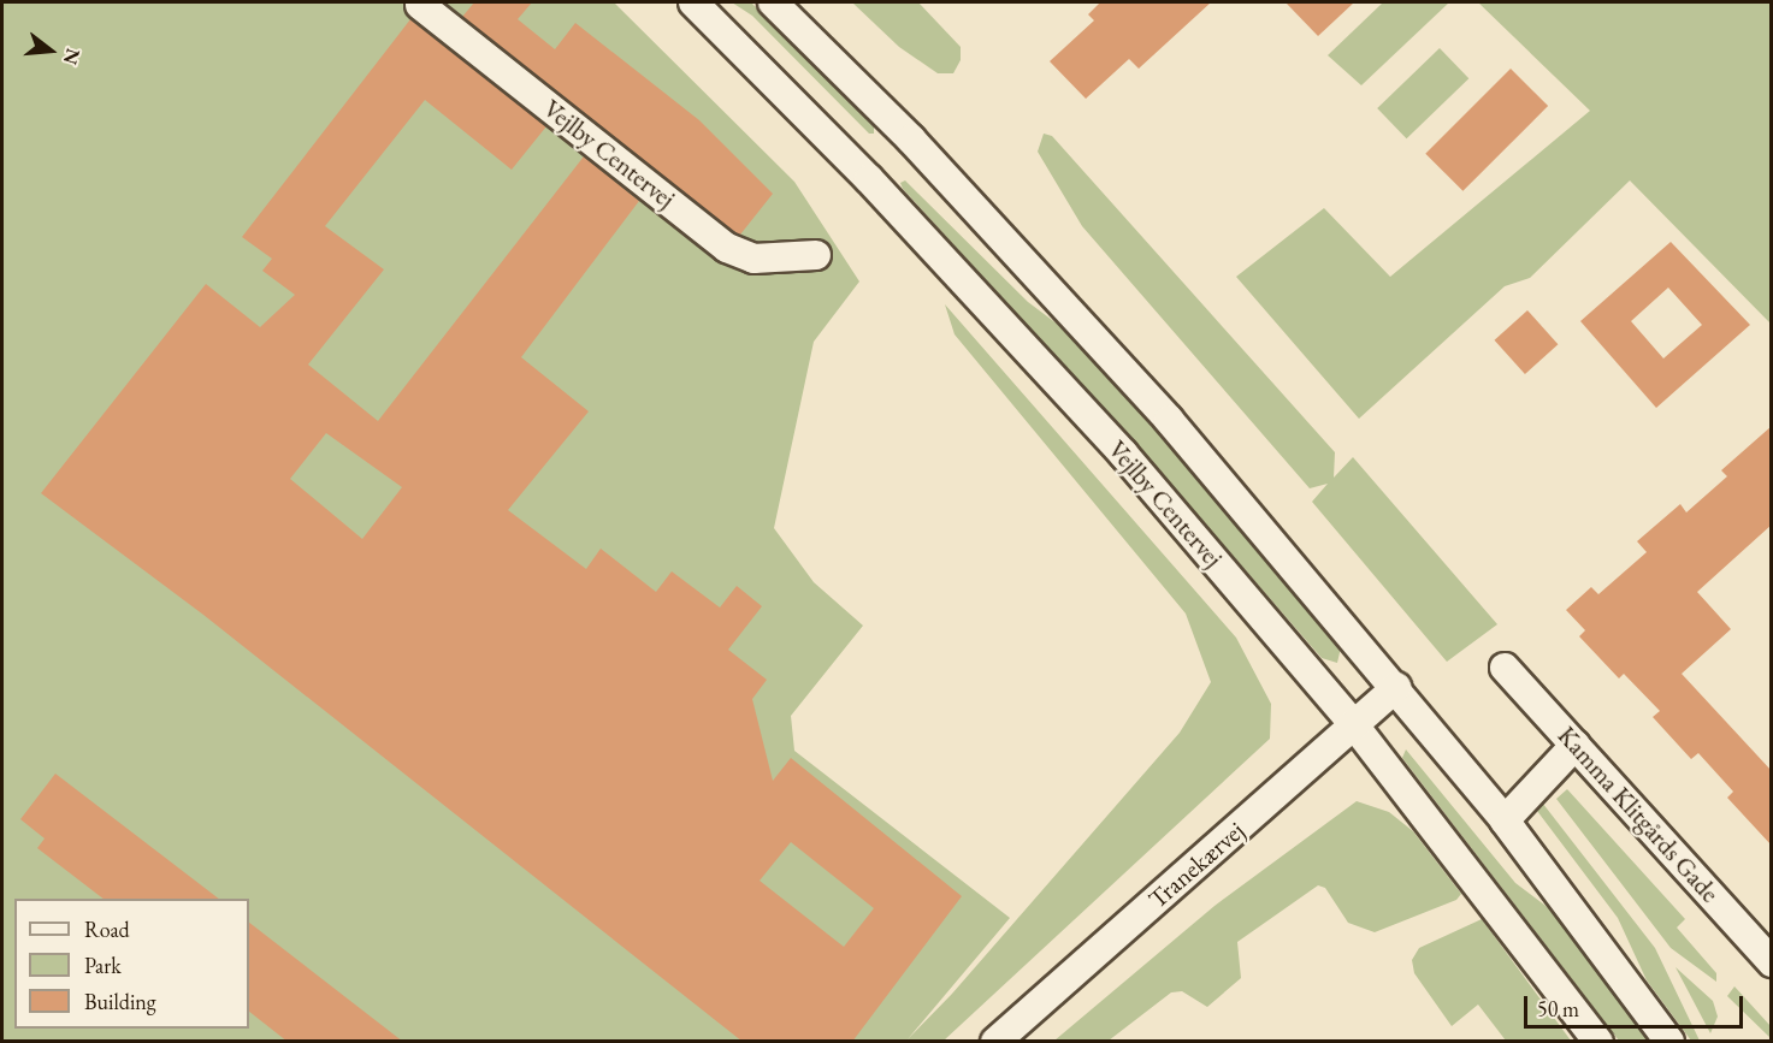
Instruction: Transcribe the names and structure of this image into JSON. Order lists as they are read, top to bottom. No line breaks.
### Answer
{"streets":{"street":["Vejlby Centervej","Kamma Klitgårds Gade","Tranekærvej"]},"crossings":[["Vejlby Centervej","Tranekærvej"]],"legend":["Road","Park","Building"],"scale_bar":"50 m","north":"right"}
